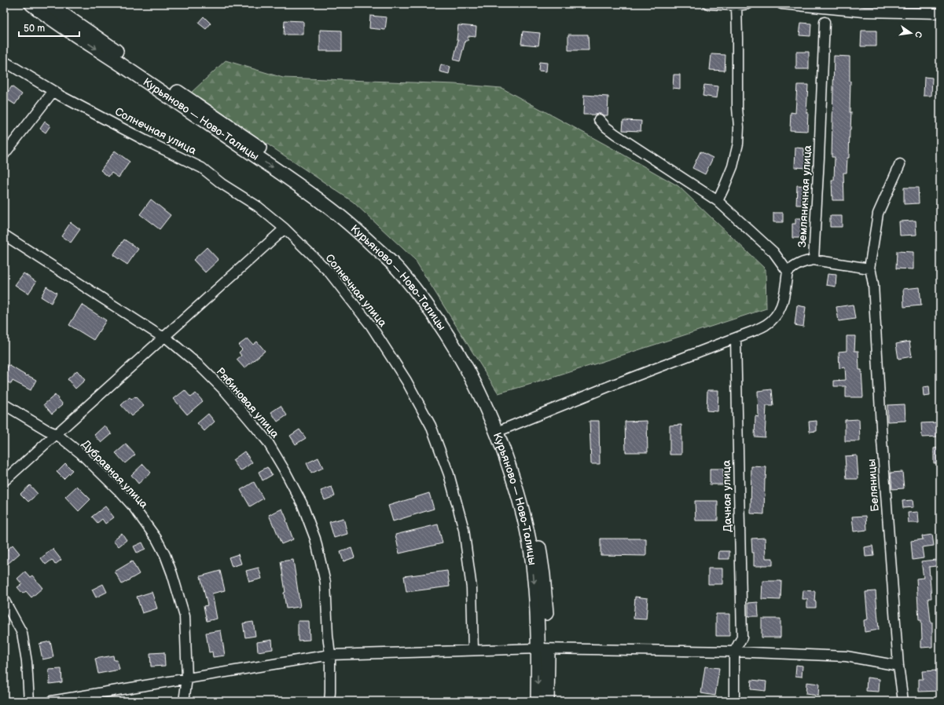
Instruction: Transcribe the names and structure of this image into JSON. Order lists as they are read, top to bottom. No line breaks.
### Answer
{"streets":{"main road":["Курьяново — Ново-Талицы"],"street":["Солнечная улица","Земляничная улица","Рябиновая улица","Дубравная улица","Беляницы","Дачная улица"]},"scale_bar":"50 m","north":"right"}
